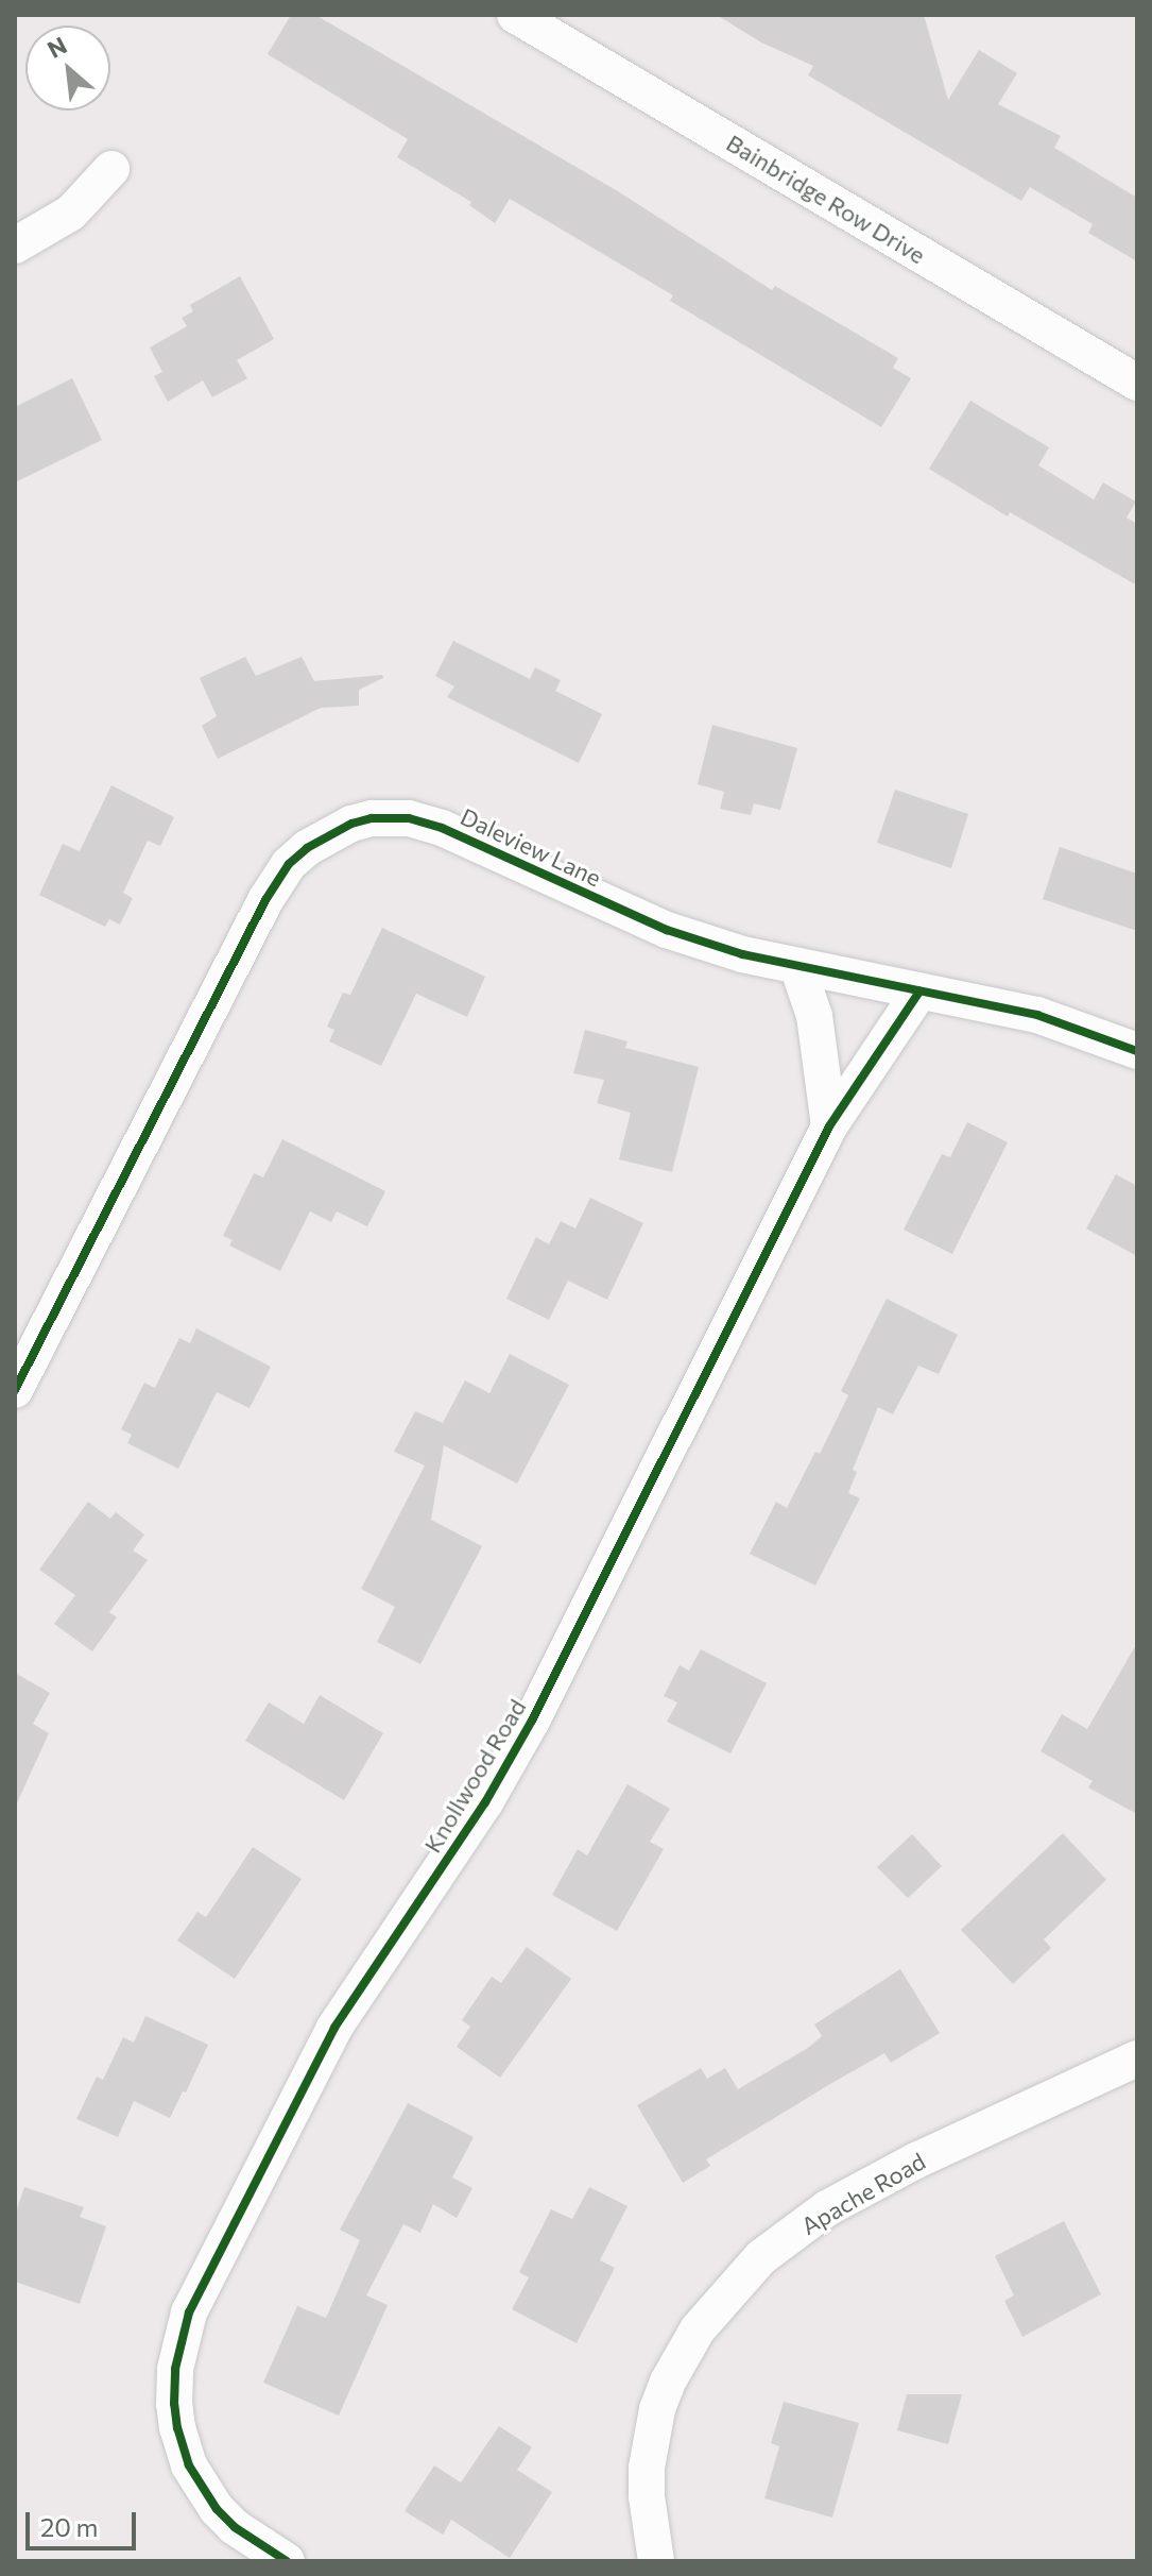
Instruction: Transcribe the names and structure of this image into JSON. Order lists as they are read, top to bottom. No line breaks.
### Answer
{"streets":{"street":["Bainbridge Row Drive","Daleview Lane","Knollwood Road","Apache Road"]},"crossings":[["Daleview Lane","Knollwood Road"]],"scale_bar":"20 m","north":"top left"}
